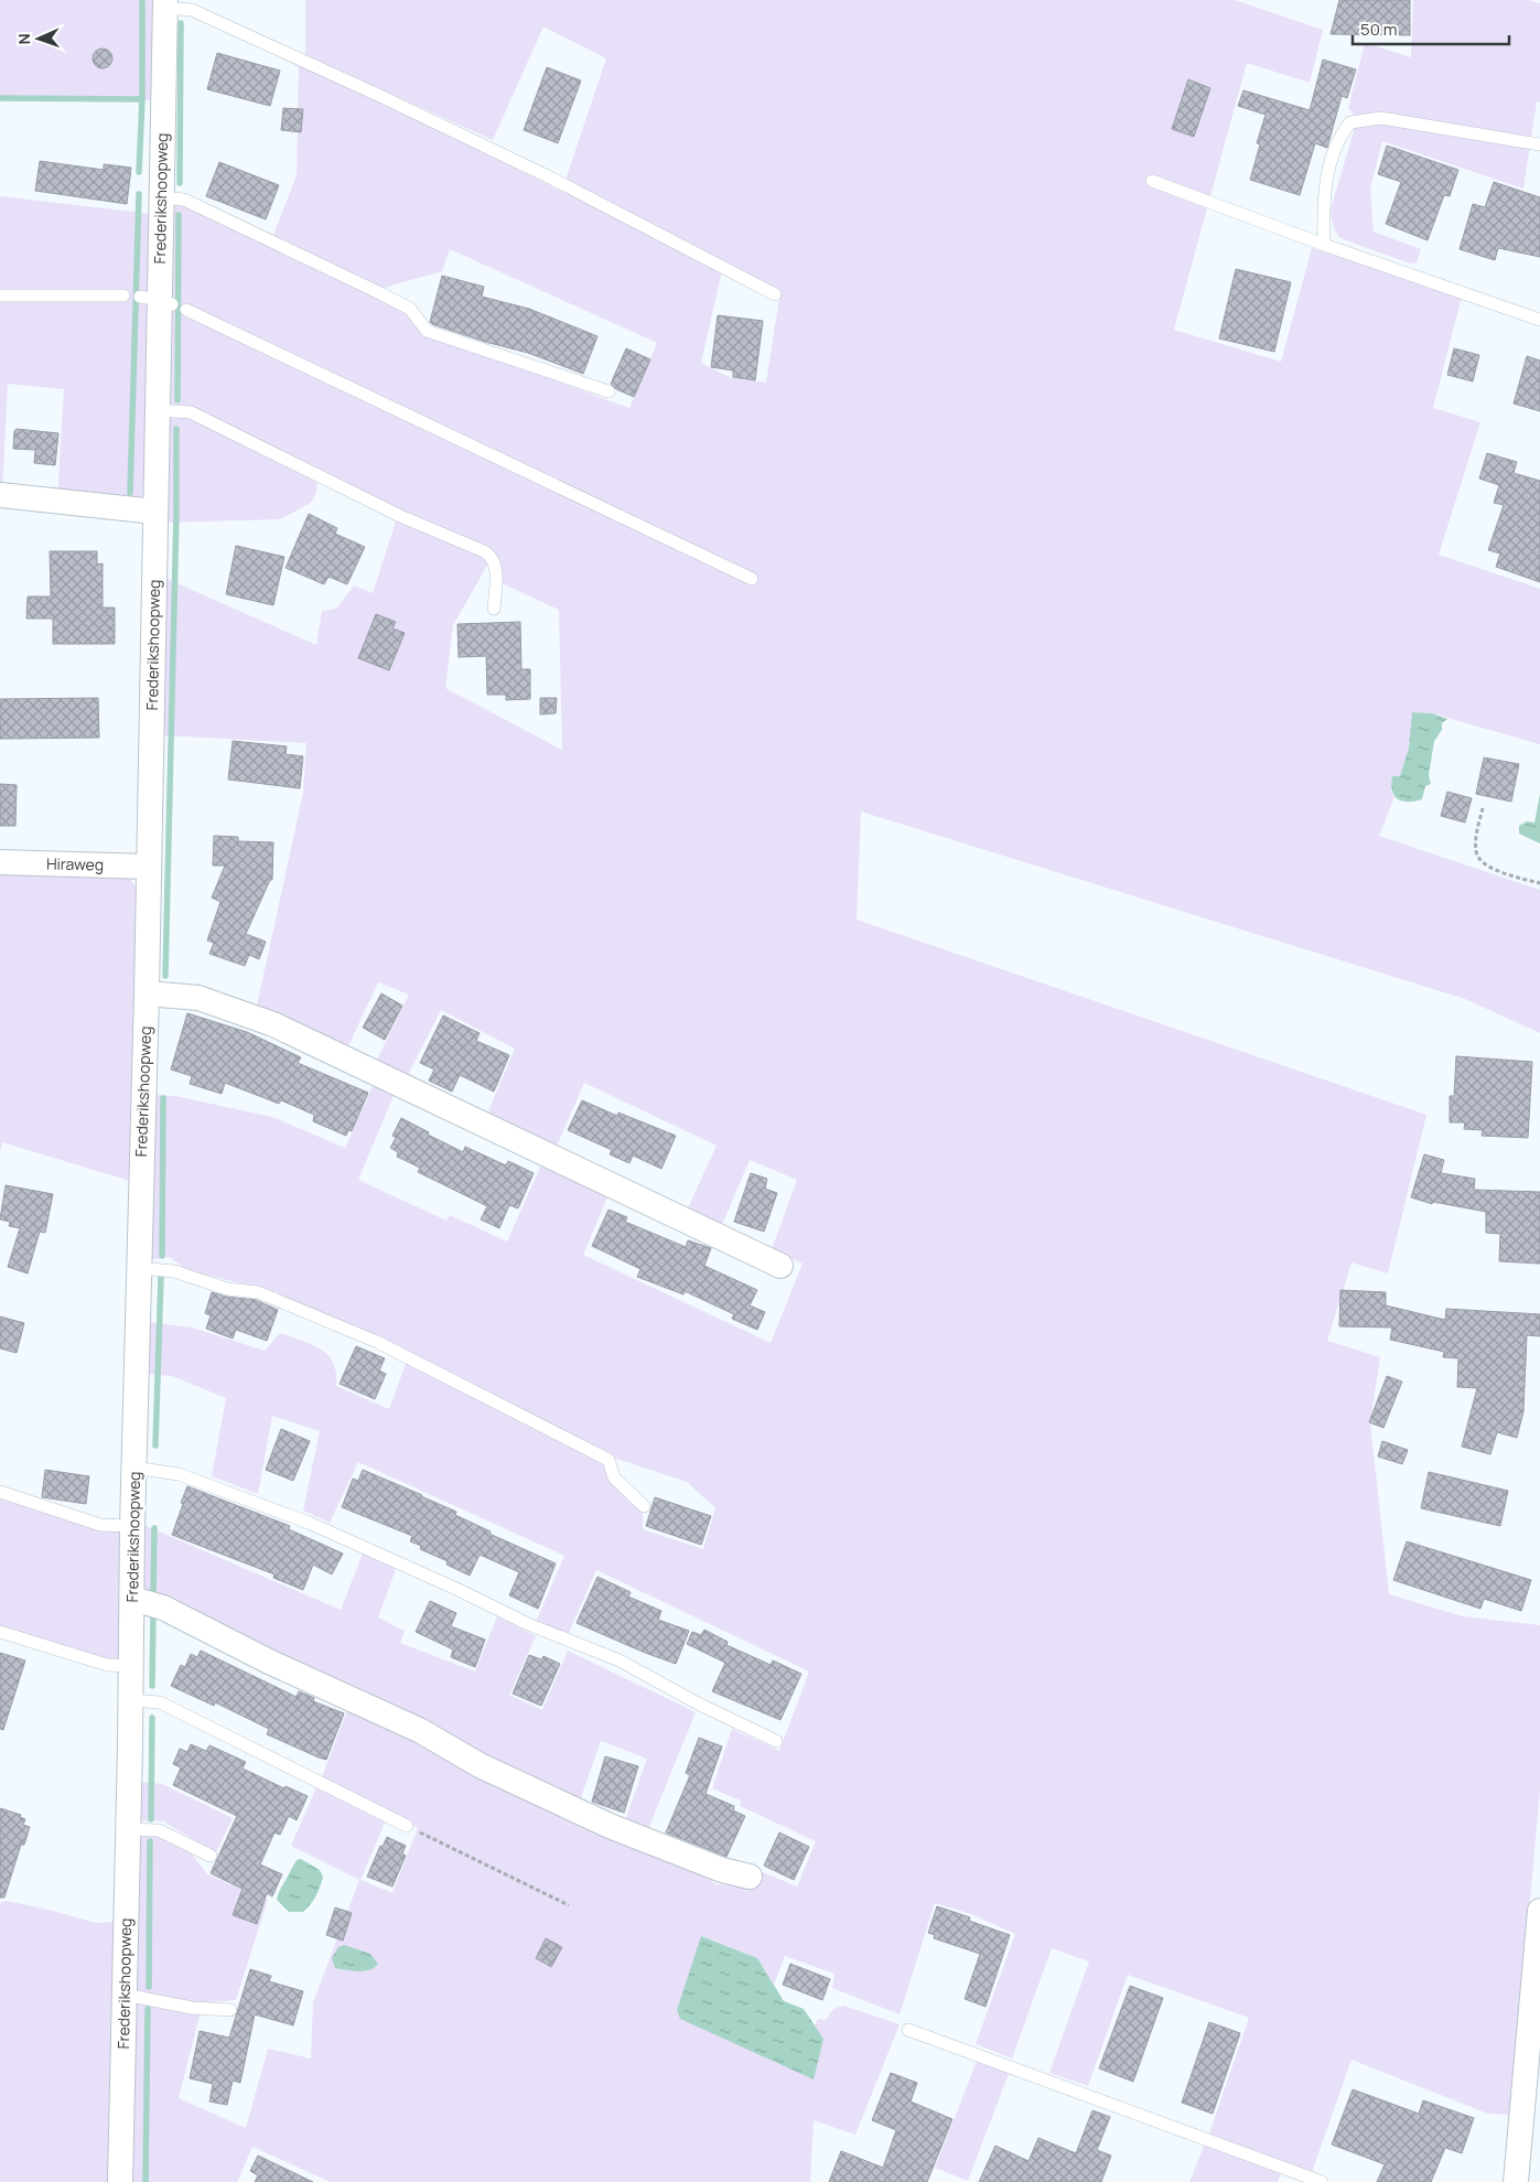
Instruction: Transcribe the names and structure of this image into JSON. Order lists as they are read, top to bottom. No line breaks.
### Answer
{"streets":{"street":["Frederikshoopweg","Hiraweg"]},"crossings":[["Frederikshoopweg","Hiraweg"]],"scale_bar":"50 m","north":"left"}
